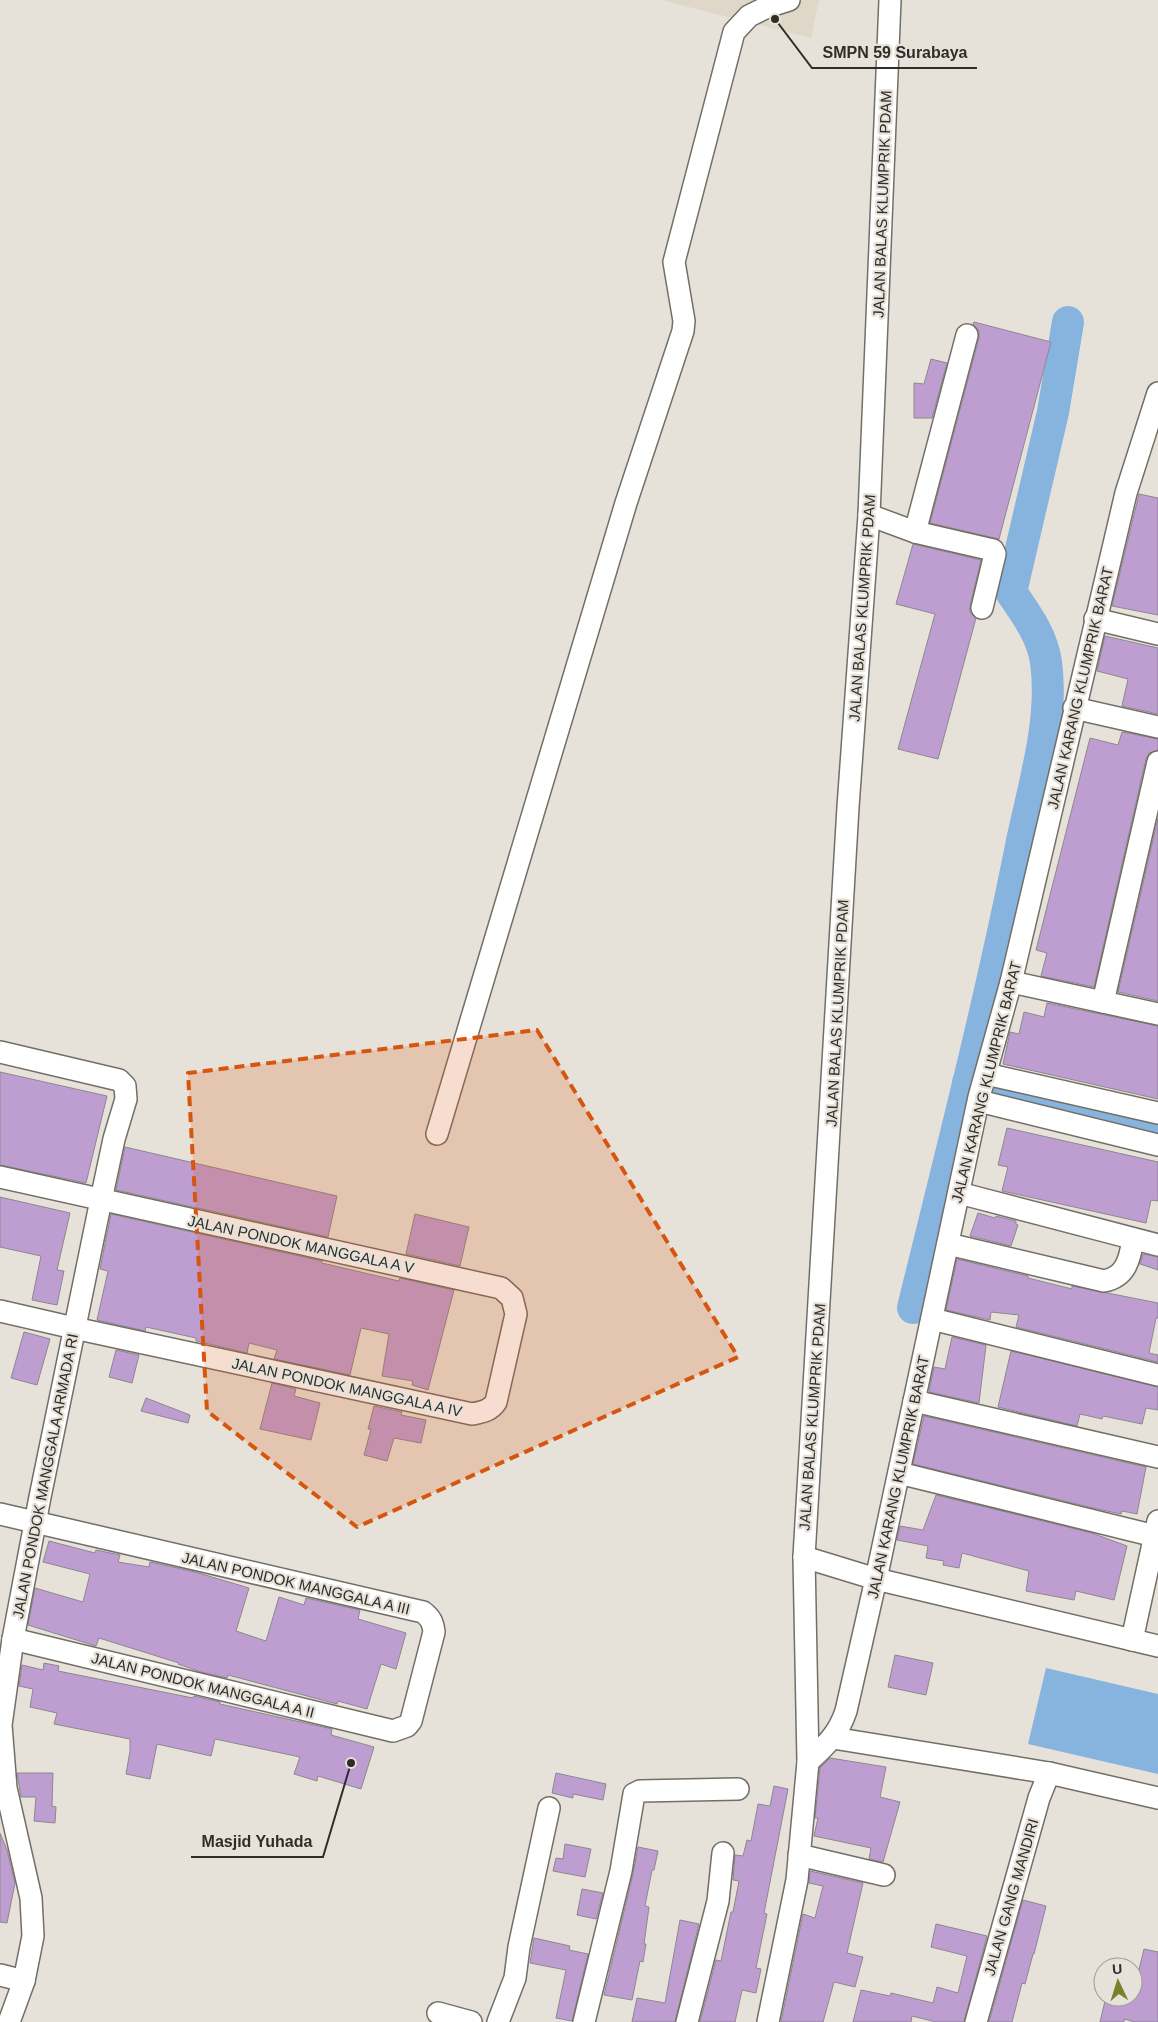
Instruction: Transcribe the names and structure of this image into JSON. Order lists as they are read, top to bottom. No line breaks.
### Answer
{"streets":{"street":["JALAN BALAS KLUMPRIK PDAM","JALAN KARANG KLUMPRIK BARAT","JALAN PONDOK MANGGALA A V","JALAN PONDOK MANGGALA A IV","JALAN PONDOK MANGGALA ARMADA RI","JALAN PONDOK MANGGALA A III","JALAN PONDOK MANGGALA A II","JALAN GANG MANDIRI"]},"crossings":[["JALAN BALAS KLUMPRIK PDAM","JALAN KARANG KLUMPRIK BARAT"],["JALAN PONDOK MANGGALA A V","JALAN PONDOK MANGGALA A IV"],["JALAN PONDOK MANGGALA A V","JALAN PONDOK MANGGALA ARMADA RI"],["JALAN PONDOK MANGGALA A IV","JALAN PONDOK MANGGALA ARMADA RI"],["JALAN PONDOK MANGGALA ARMADA RI","JALAN PONDOK MANGGALA A III"],["JALAN PONDOK MANGGALA ARMADA RI","JALAN PONDOK MANGGALA A II"],["JALAN PONDOK MANGGALA A III","JALAN PONDOK MANGGALA A II"]],"places":["SMPN 59 Surabaya","Masjid Yuhada"],"north":"top"}
